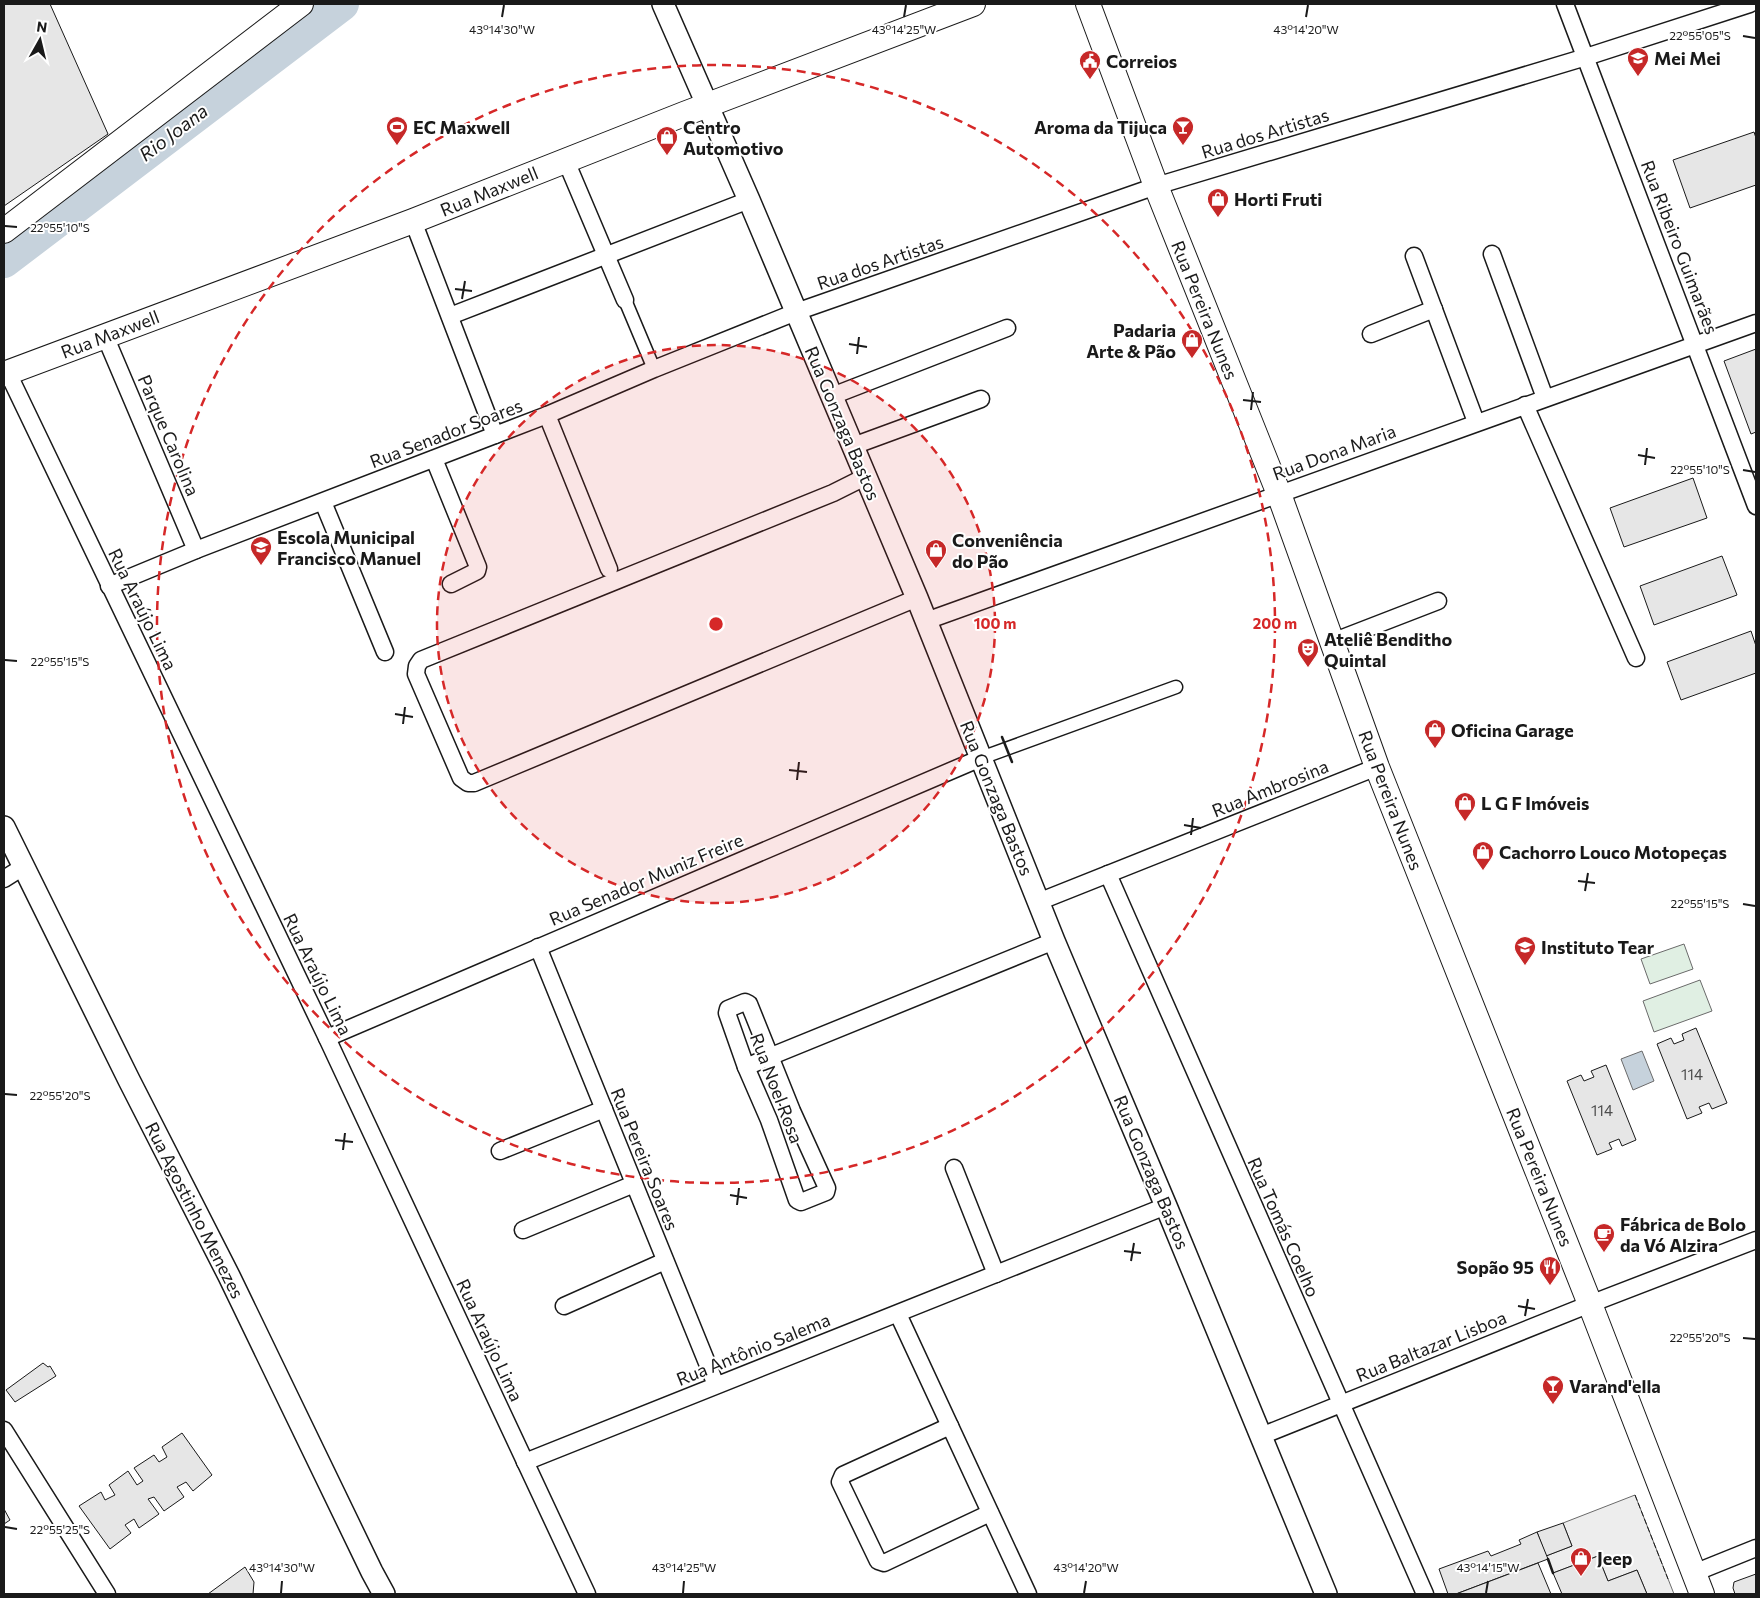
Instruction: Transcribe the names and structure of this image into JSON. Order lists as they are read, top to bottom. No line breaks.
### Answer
{"streets":{"main road":["Rua Maxwell","Rua Pereira Nunes"],"street":["Rua dos Artistas","Rua Ribeiro Guimarães","Rua Gonzaga Bastos","Rua Senador Soares","Parque Carolina","Rua Dona Maria","Rua Araújo Lima","Rua Ambrosina","Rua Senador Muniz Freire","Rua Noel Rosa","Rua Pereira Soares","Rua Agostinho Menezes","Rua Tomás Coelho","Rua Baltazar Lisboa","Rua Antônio Salema"]},"crossings":[["Rua dos Artistas","Rua Ribeiro Guimarães"],["Rua dos Artistas","Rua Pereira Nunes"],["Rua dos Artistas","Rua Gonzaga Bastos"],["Rua dos Artistas","Rua Senador Soares"],["Rua Maxwell","Rua Gonzaga Bastos"],["Rua Maxwell","Parque Carolina"],["Rua Maxwell","Rua Araújo Lima"],["Rua Ribeiro Guimarães","Rua Dona Maria"],["Rua Pereira Nunes","Rua Dona Maria"],["Rua Pereira Nunes","Rua Ambrosina"],["Rua Pereira Nunes","Rua Baltazar Lisboa"],["Rua Gonzaga Bastos","Rua Senador Soares"],["Rua Gonzaga Bastos","Rua Dona Maria"],["Rua Gonzaga Bastos","Rua Ambrosina"],["Rua Gonzaga Bastos","Rua Senador Muniz Freire"],["Rua Gonzaga Bastos","Rua Baltazar Lisboa"],["Rua Gonzaga Bastos","Rua Antônio Salema"],["Rua Senador Soares","Parque Carolina"],["Rua Senador Soares","Rua Araújo Lima"],["Rua Araújo Lima","Rua Senador Muniz Freire"],["Rua Araújo Lima","Rua Antônio Salema"],["Rua Ambrosina","Rua Tomás Coelho"],["Rua Senador Muniz Freire","Rua Pereira Soares"],["Rua Pereira Soares","Rua Antônio Salema"],["Rua Tomás Coelho","Rua Baltazar Lisboa"]],"water":["Rio Joana"],"places":{"school or university":["Mei Mei","Escola Municipal Francisco Manuel","Instituto Tear"],"public building":["Correios"],"sports":["EC Maxwell"],"bar":["Aroma da Tijuca","Varand'ella"],"shop":["Centro Automotivo","Horti Fruti","Padaria Arte & Pão","Conveniência do Pão","Oficina Garage","L G F Imóveis","Cachorro Louco Motopeças","Jeep"],"theatre":["Ateliê Benditho Quintal"],"cafe":["Fábrica de Bolo da Vó Alzira"],"restaurant":["Sopão 95"]},"house_numbers":["114","114"],"north":"top","coordinates":["43°14'30\"W","43°14'25\"W","43°14'20\"W","22°55'05\"S","22°55'10\"S","22°55'15\"S","22°55'20\"S","22°55'25\"S","43°14'15\"W"],"rings":["100 m","200 m"]}
